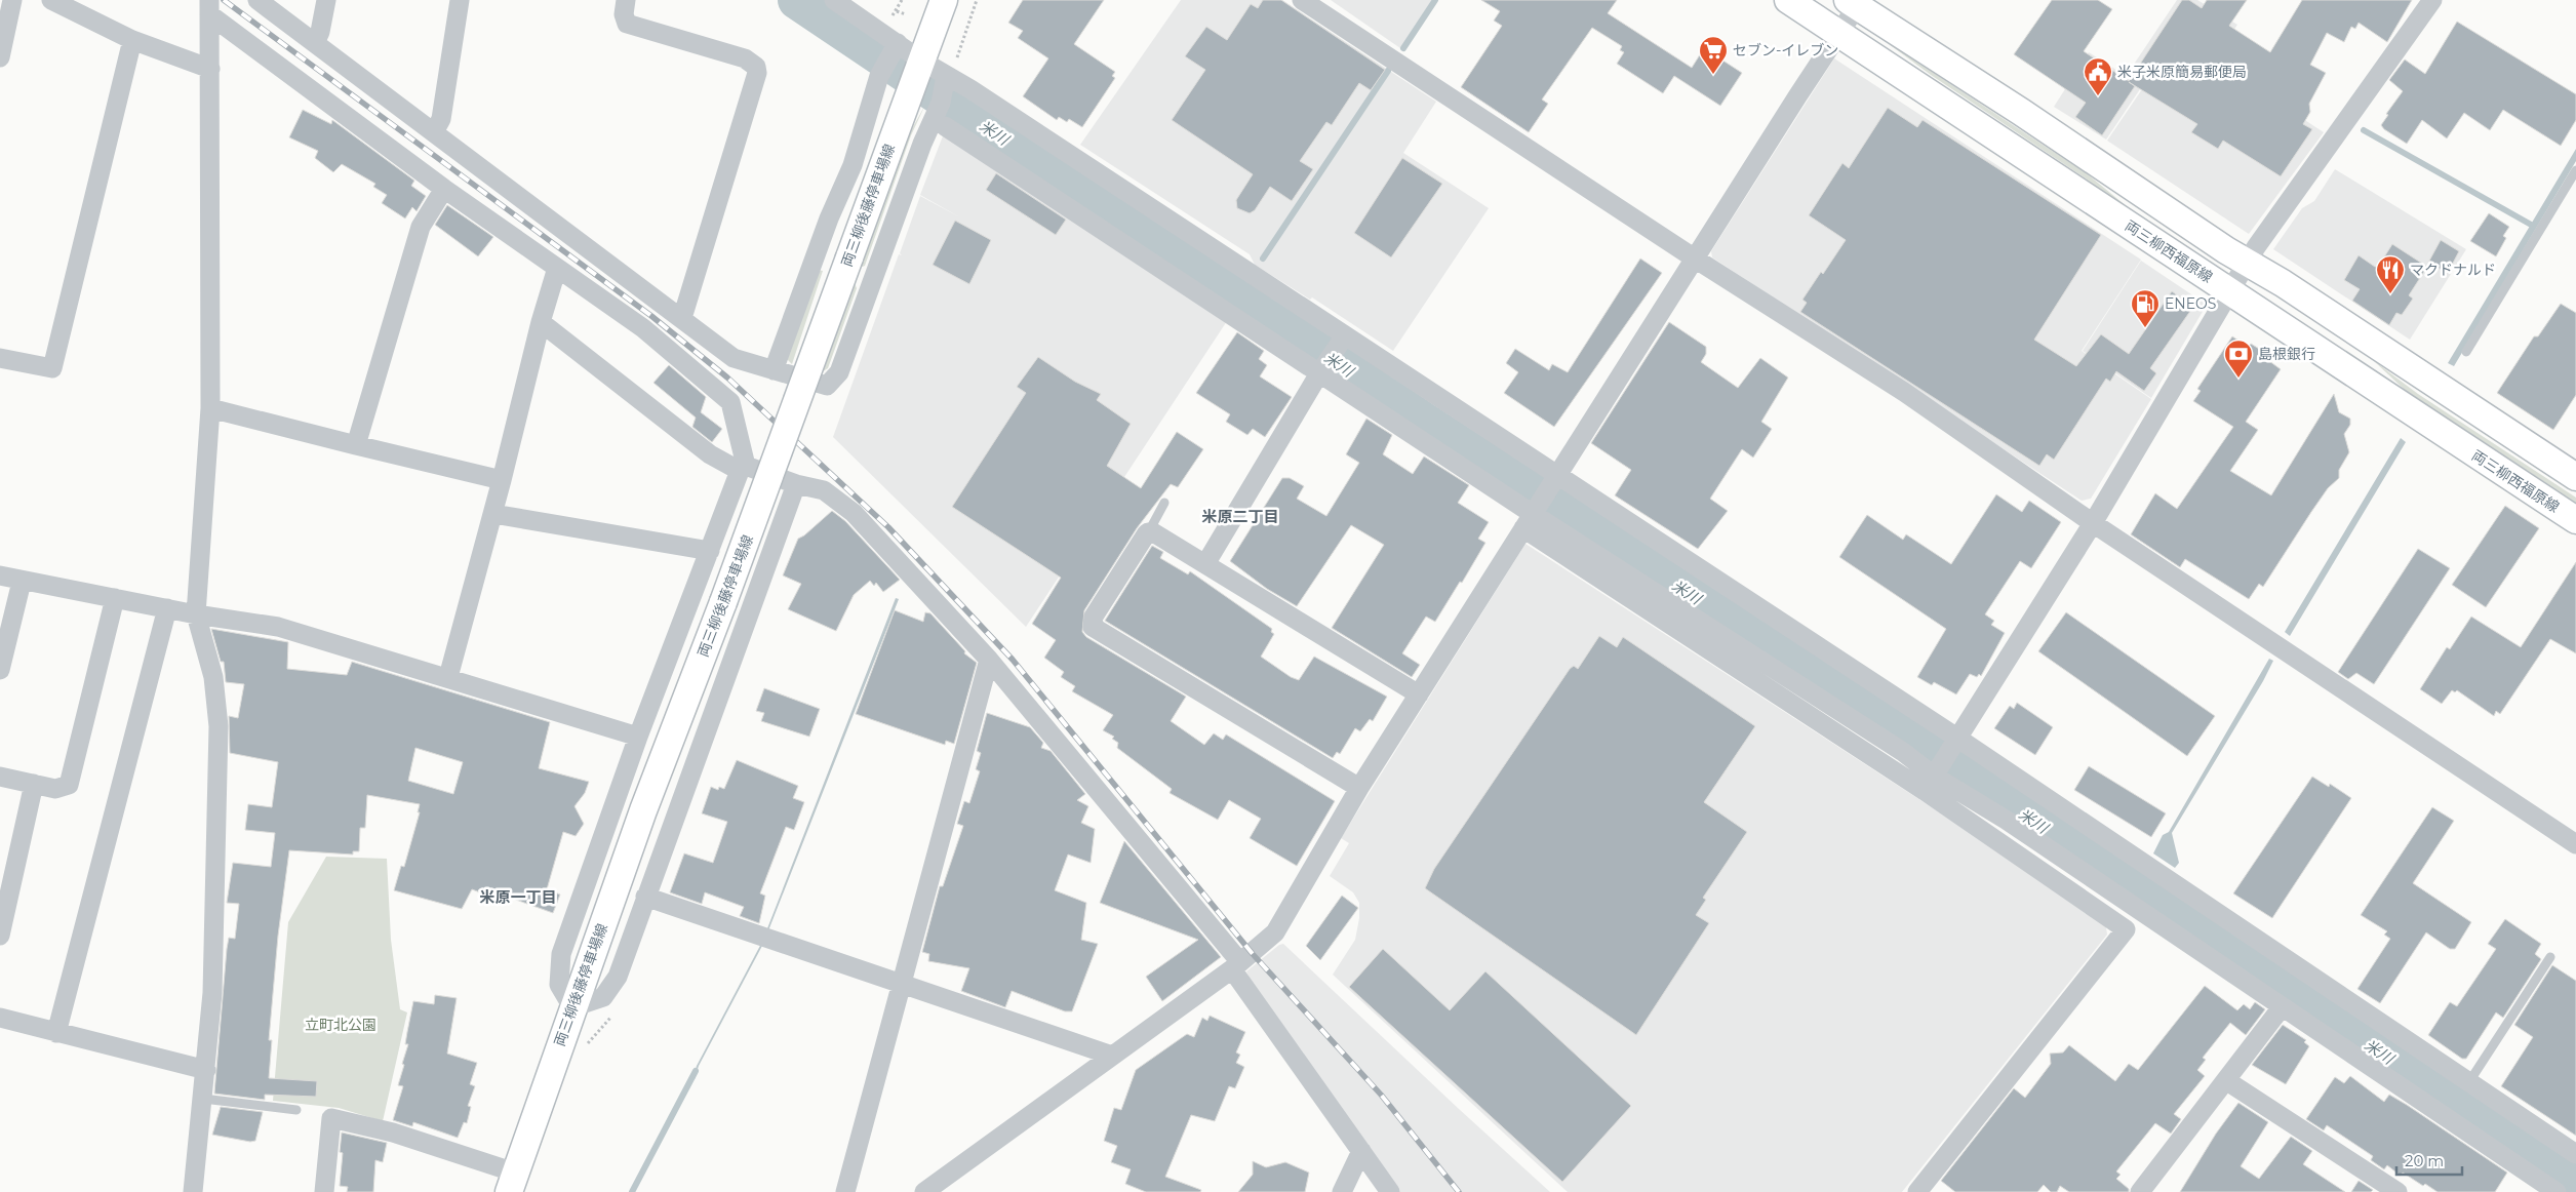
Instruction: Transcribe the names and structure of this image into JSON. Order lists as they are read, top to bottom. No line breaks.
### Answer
{"streets":{"main road":["両三柳後藤停車場線","両三柳西福原線"]},"districts":["米原二丁目","米原一丁目"],"water":["米川"],"parks":["立町北公園"],"places":{"supermarket":["セブン-イレブン"],"public building":["米子米原簡易郵便局"],"restaurant":["マクドナルド"],"fuel station":["ENEOS"],"bank":["島根銀行"]},"scale_bar":"20 m"}
